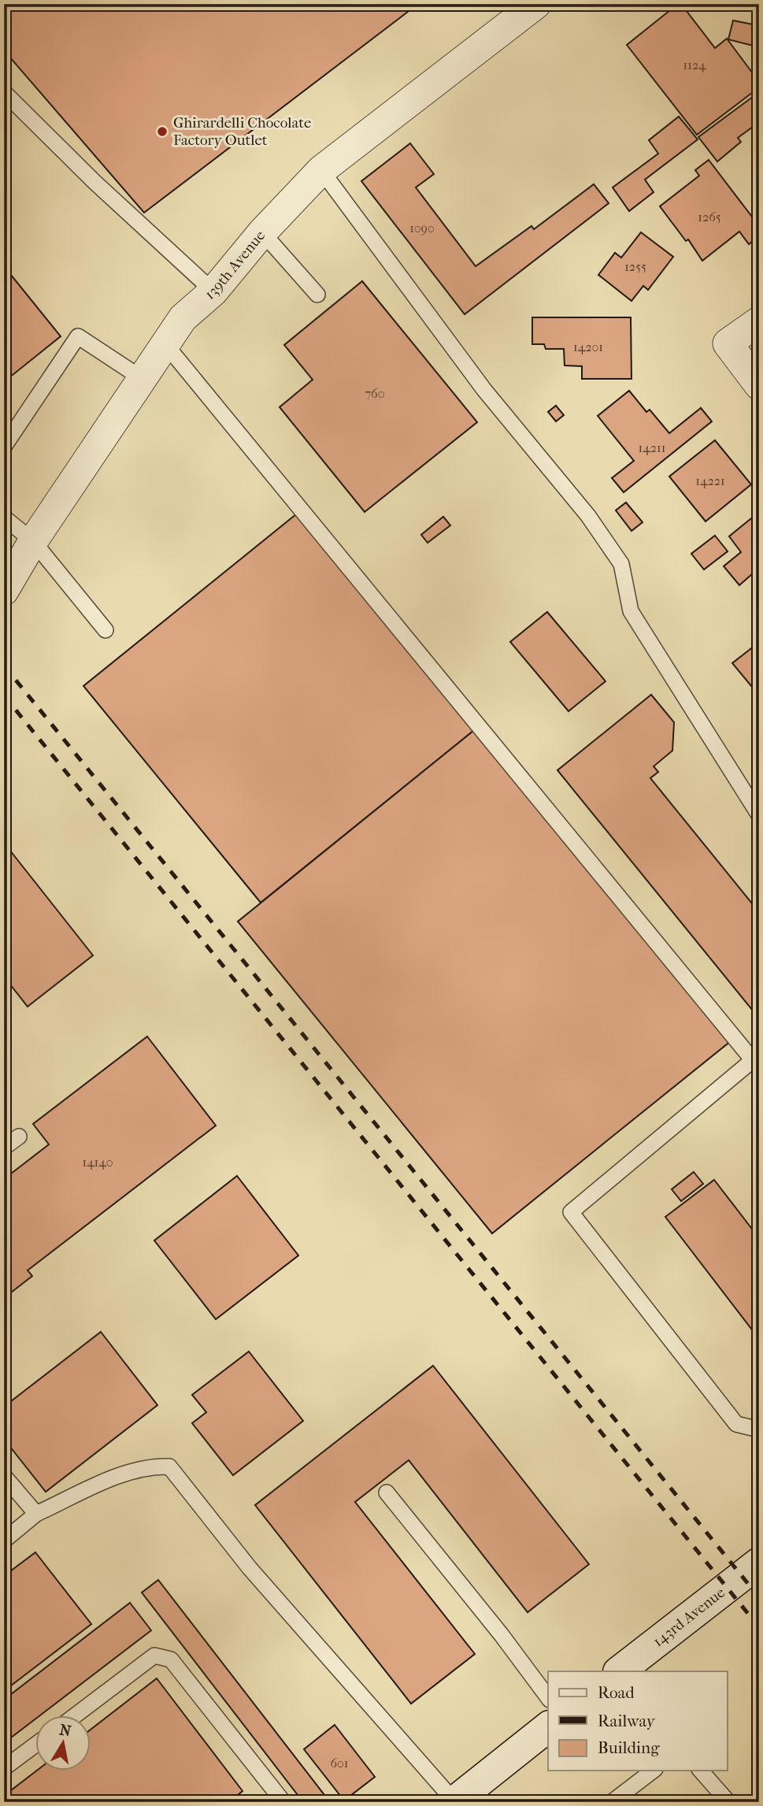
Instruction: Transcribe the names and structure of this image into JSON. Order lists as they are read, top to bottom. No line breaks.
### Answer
{"streets":{"street":["139th Avenue","143rd Avenue"]},"places":["Ghirardelli Chocolate Factory Outlet"],"house_numbers":["1124","1265","1090","1255","14201","760","14211","14221","14140","601"],"legend":["Road","Railway","Building"],"north":"top"}
